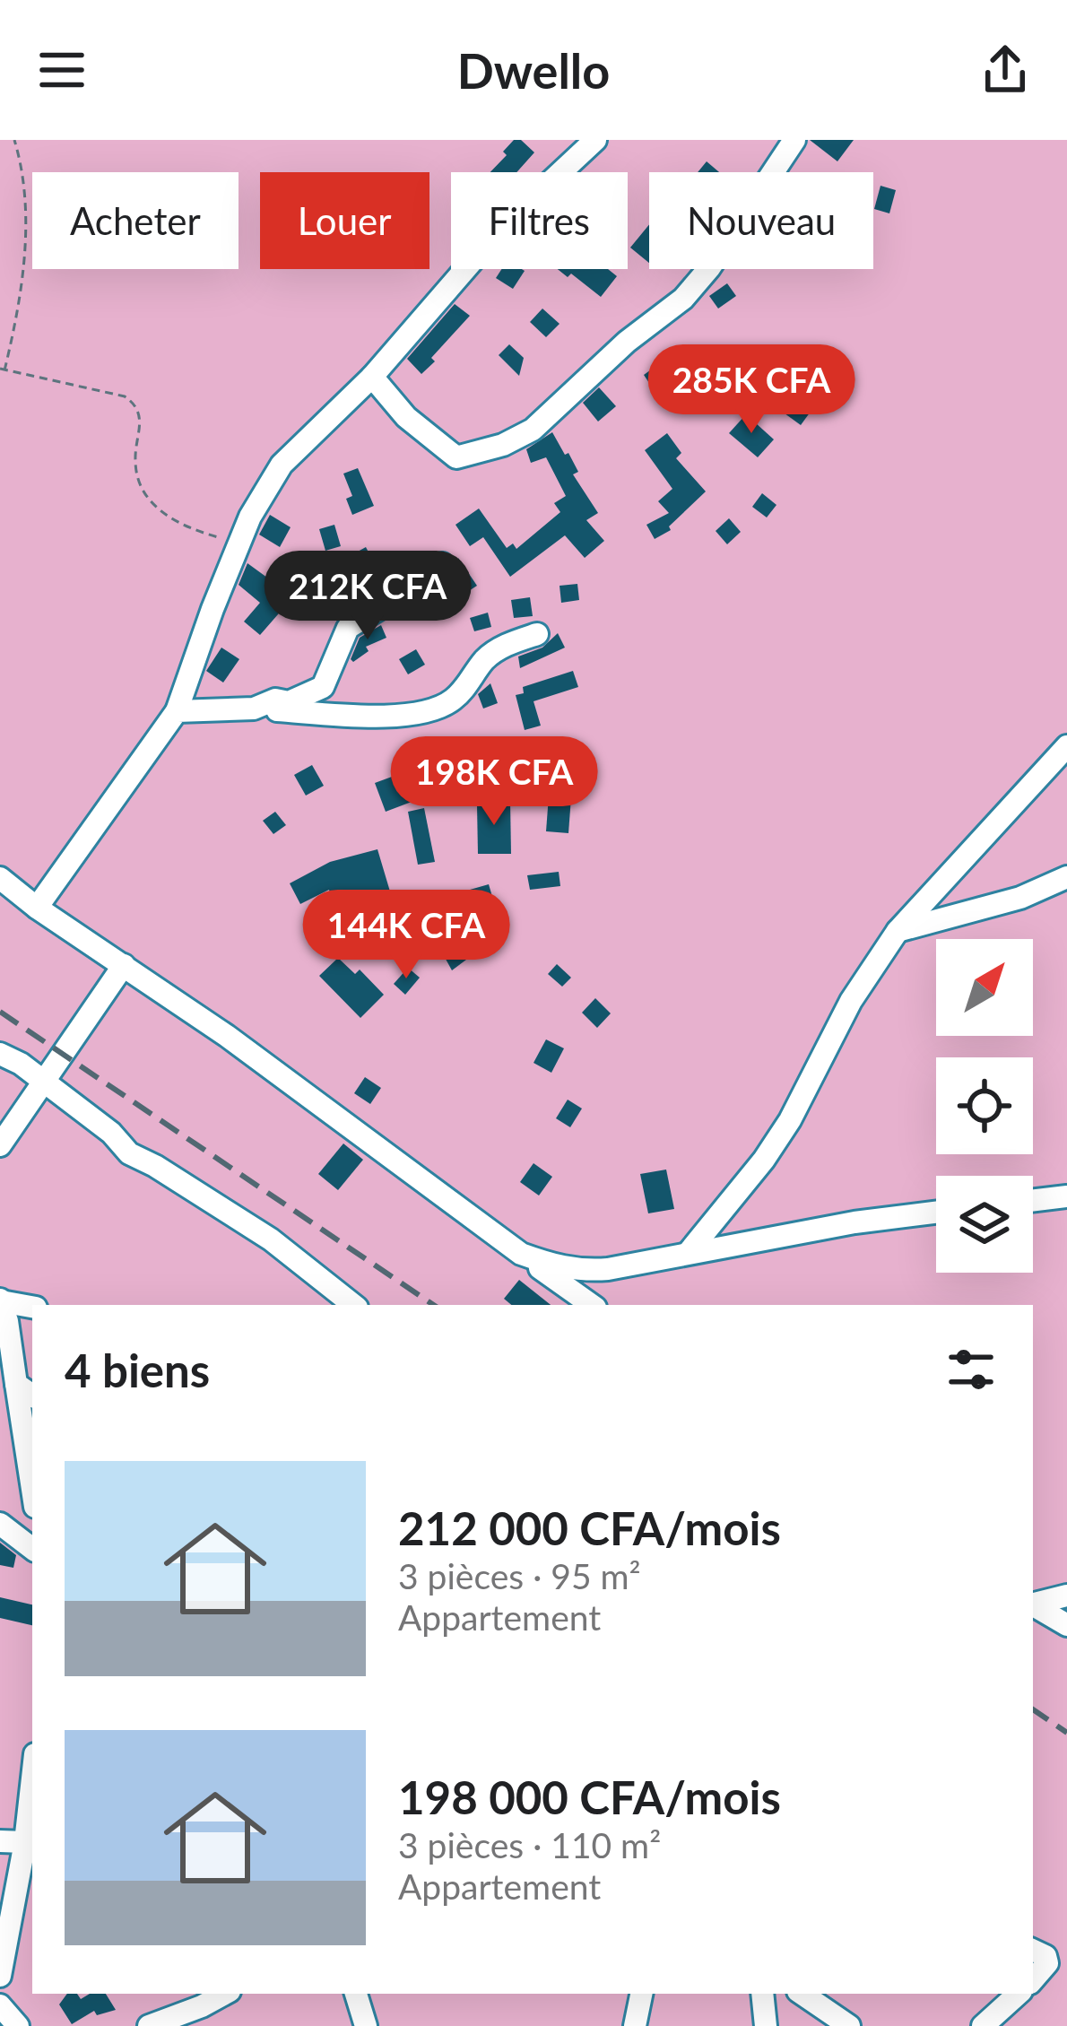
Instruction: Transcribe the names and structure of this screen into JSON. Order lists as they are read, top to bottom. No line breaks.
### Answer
{"north":"top right","page":{"header":"Dwello","chip":["Acheter","Louer","Filtres","Nouveau"],"price":["285K CFA","212K CFA","198K CFA","144K CFA"],"heading":"4 biens","list":[{"name":"212 000 CFA/mois","note":"3 pièces · 95 m² · Appartement"},{"name":"198 000 CFA/mois","note":"3 pièces · 110 m² · Appartement"}]}}
